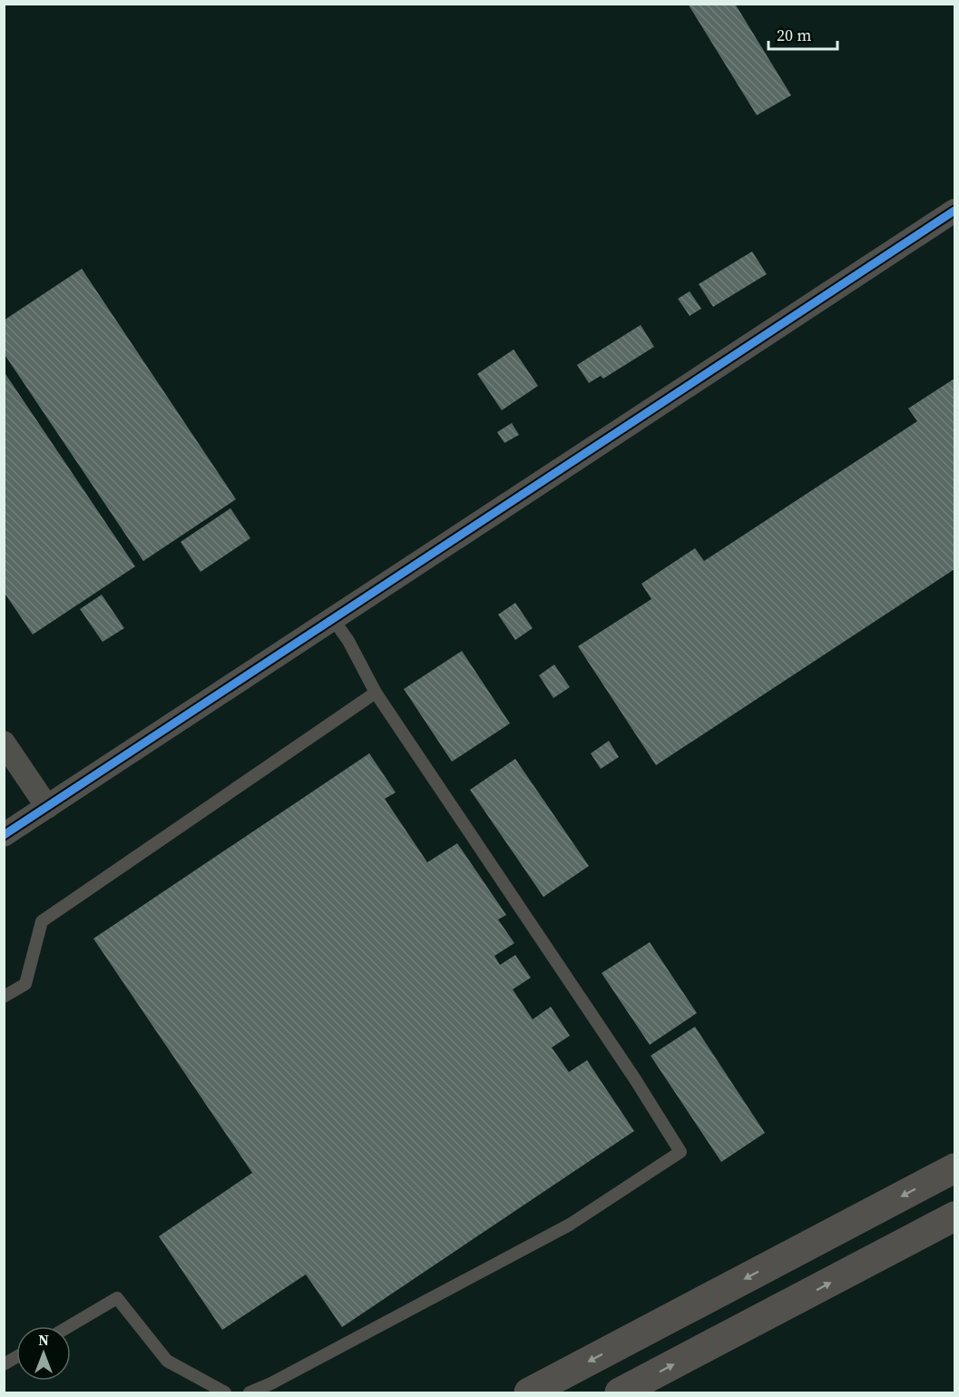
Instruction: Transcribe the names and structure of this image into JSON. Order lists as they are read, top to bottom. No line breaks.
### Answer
{"scale_bar":"20 m","north":"top"}
